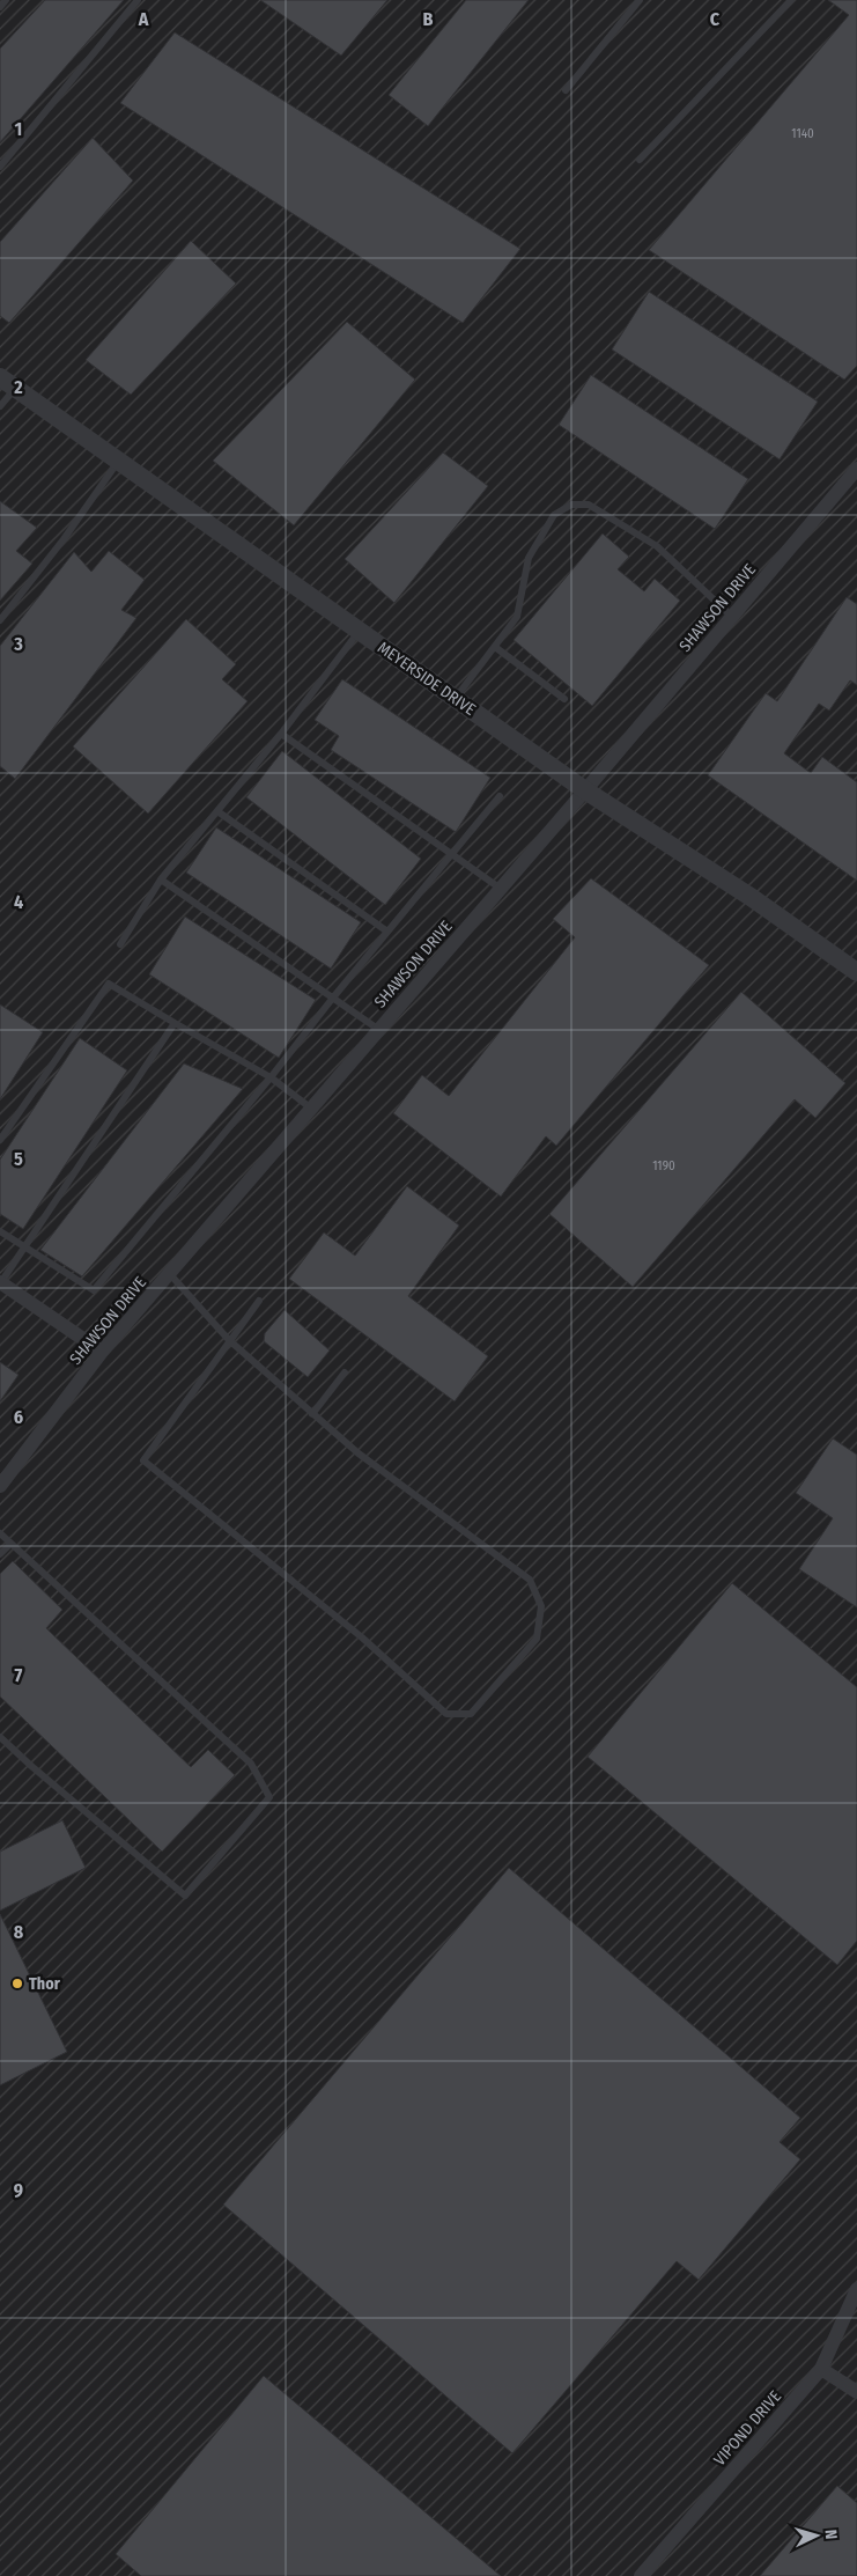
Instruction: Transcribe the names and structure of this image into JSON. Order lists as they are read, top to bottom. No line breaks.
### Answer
{"streets":{"street":["SHAWSON DRIVE","MEYERSIDE DRIVE","VIPOND DRIVE"]},"crossings":[["SHAWSON DRIVE","MEYERSIDE DRIVE"]],"places":["Thor"],"house_numbers":["1140","1190"],"north":"right","grid":{"columns":["A","B","C"],"rows":["1","2","3","4","5","6","7","8","9"]}}
